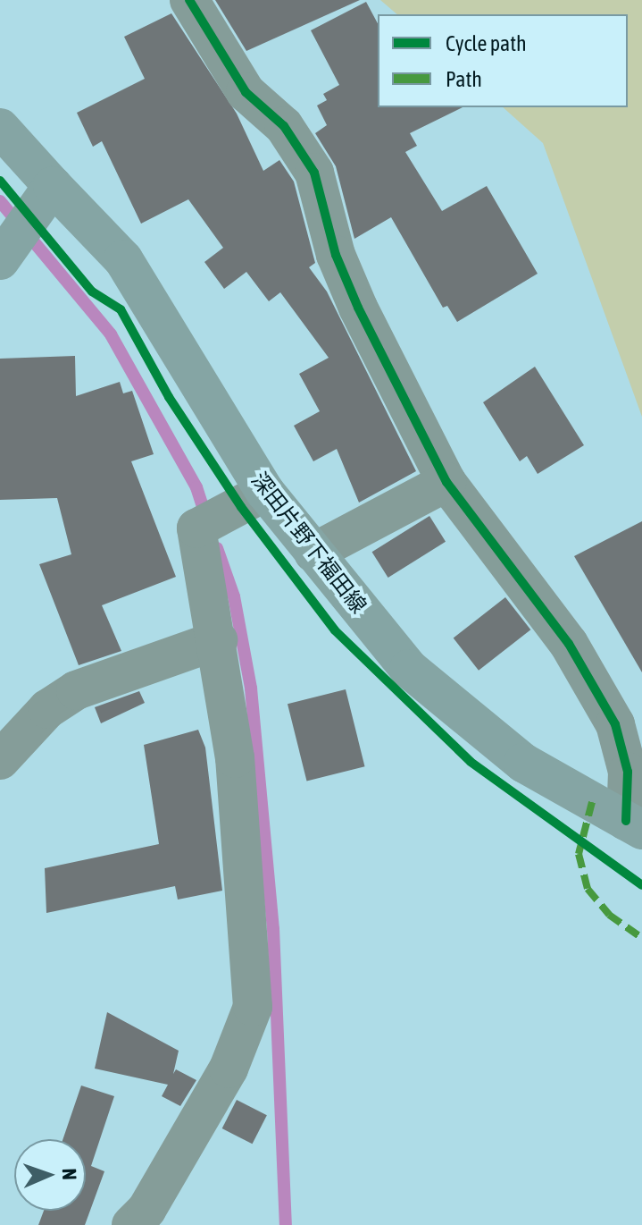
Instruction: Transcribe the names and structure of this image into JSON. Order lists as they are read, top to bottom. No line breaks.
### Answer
{"streets":{"main road":["深田片野下福田線"]},"legend":["Cycle path","Path"],"north":"right"}
